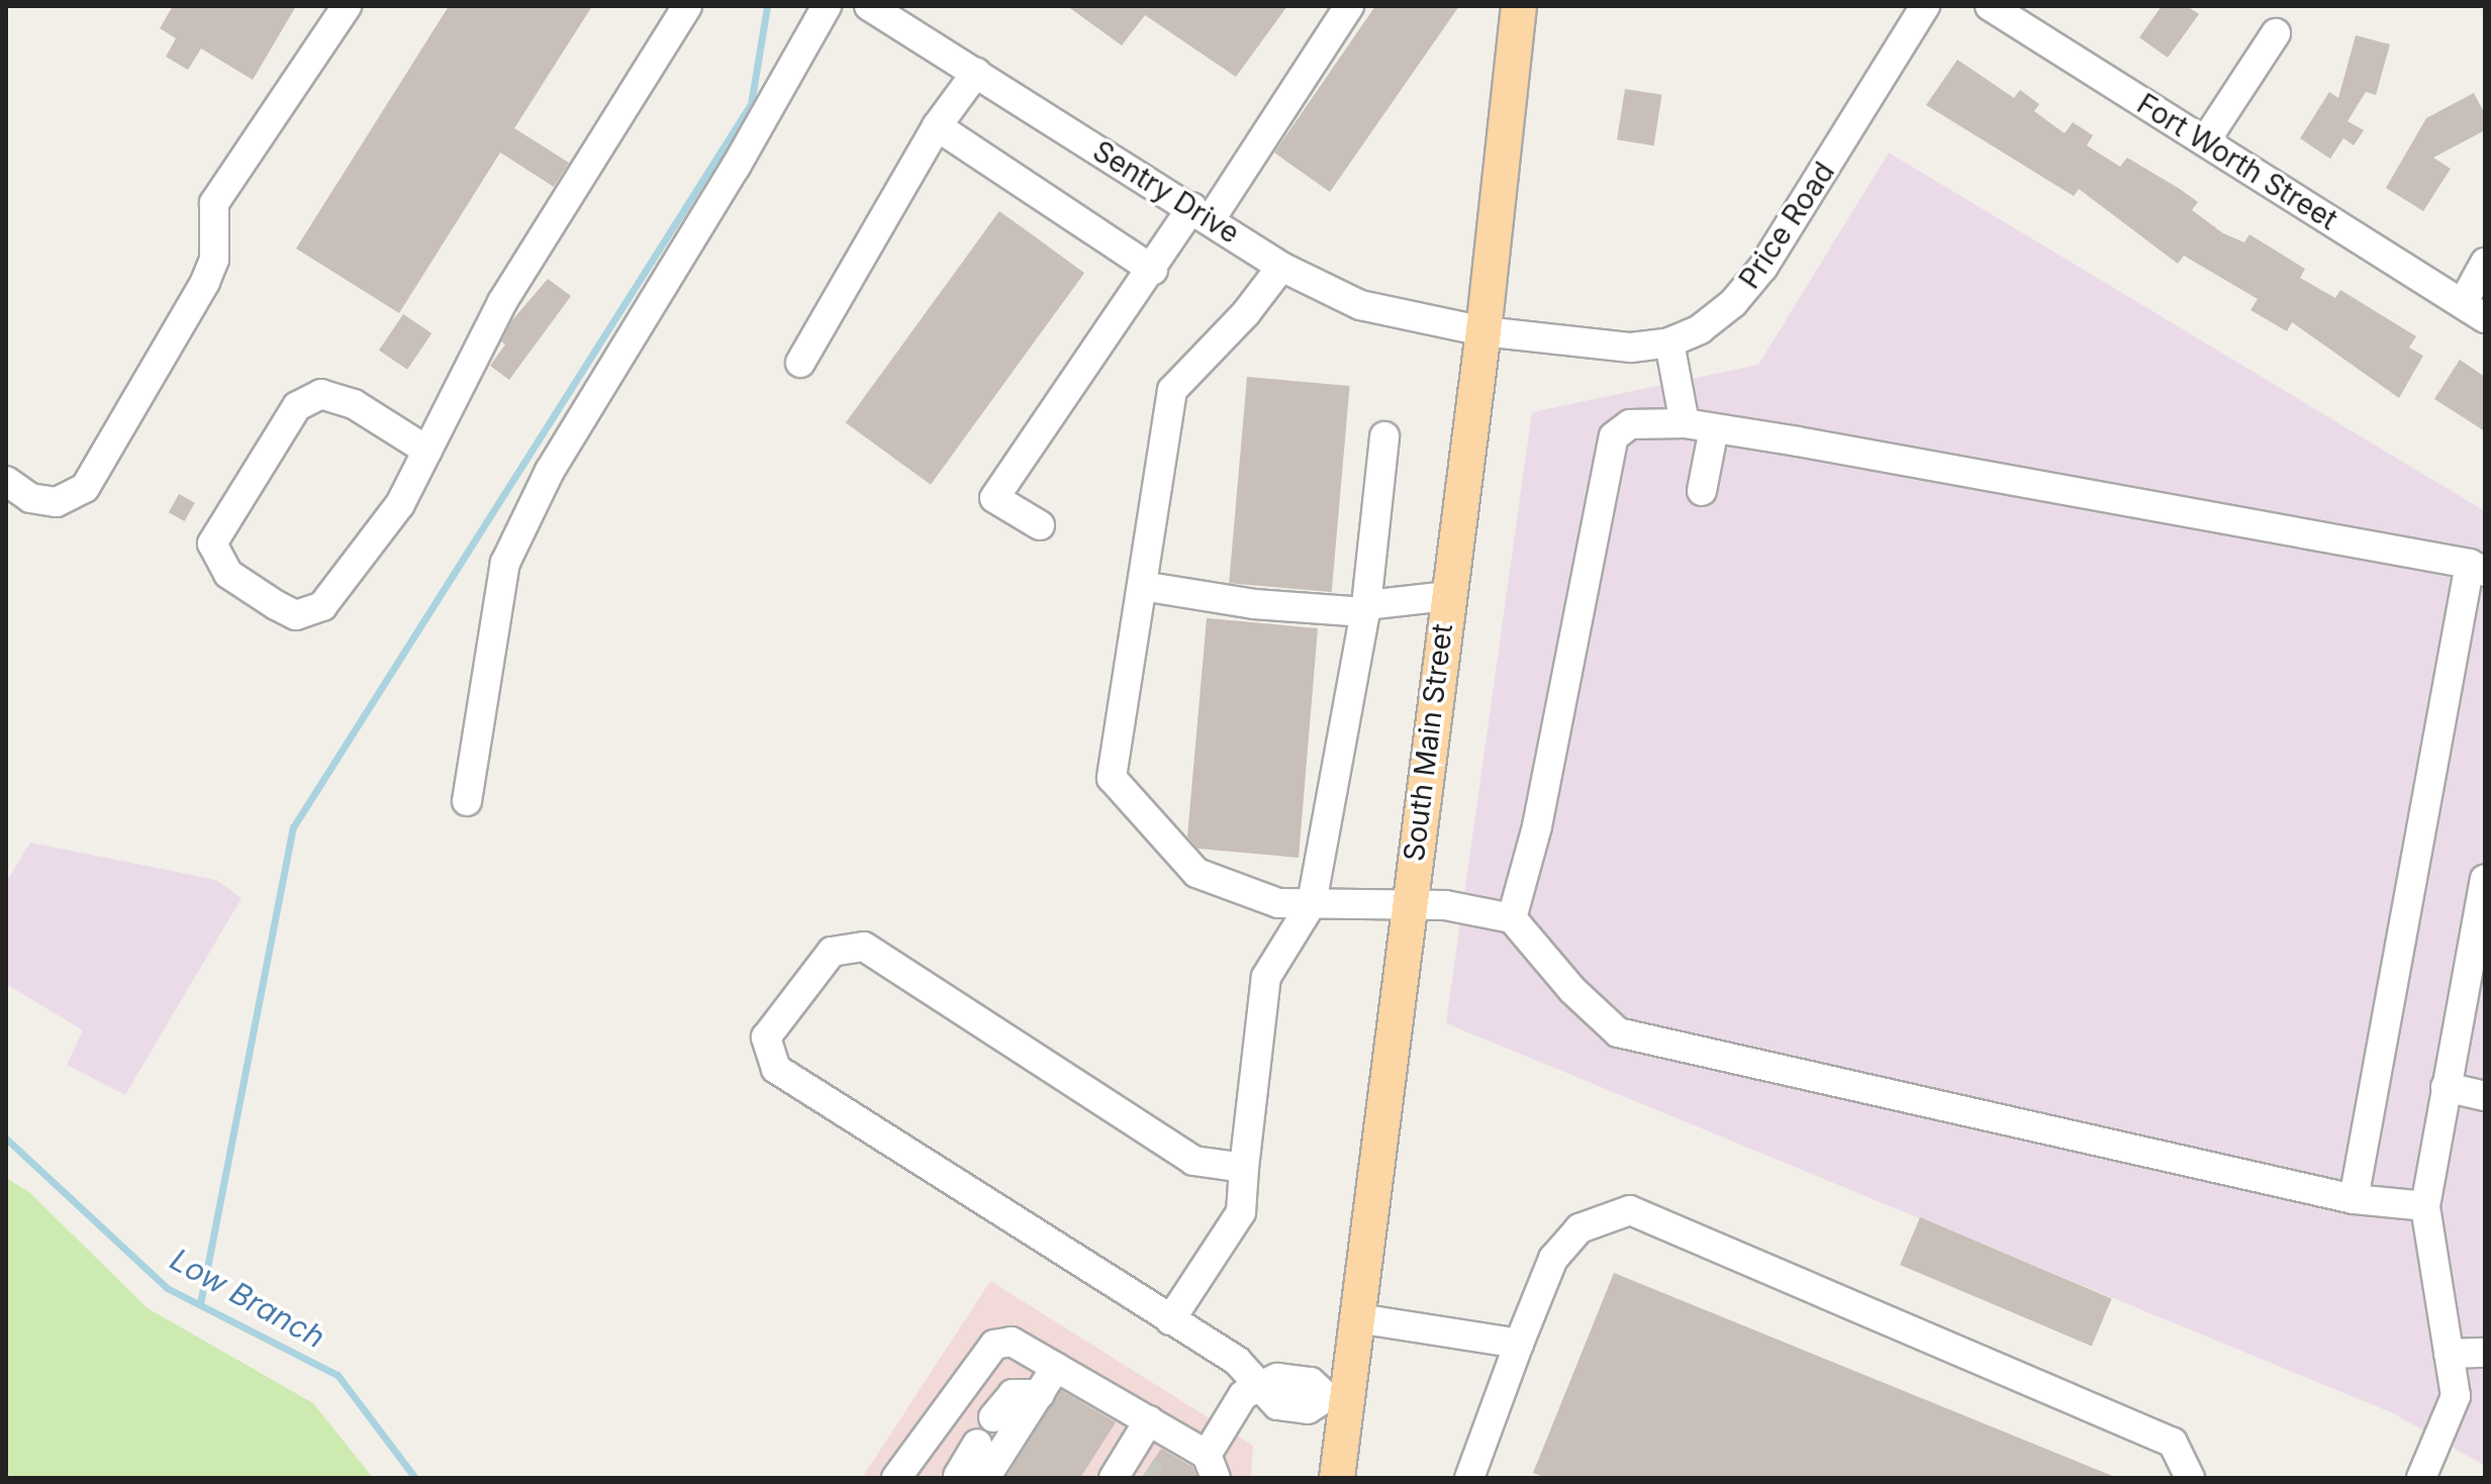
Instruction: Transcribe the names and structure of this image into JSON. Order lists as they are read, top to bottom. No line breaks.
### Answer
{"streets":{"main road":["South Main Street"],"street":["Fort Worth Street","Sentry Drive","Price Road"]},"crossings":[["Sentry Drive","Price Road"],["Sentry Drive","South Main Street"],["Price Road","South Main Street"]],"water":["Low Branch"]}
